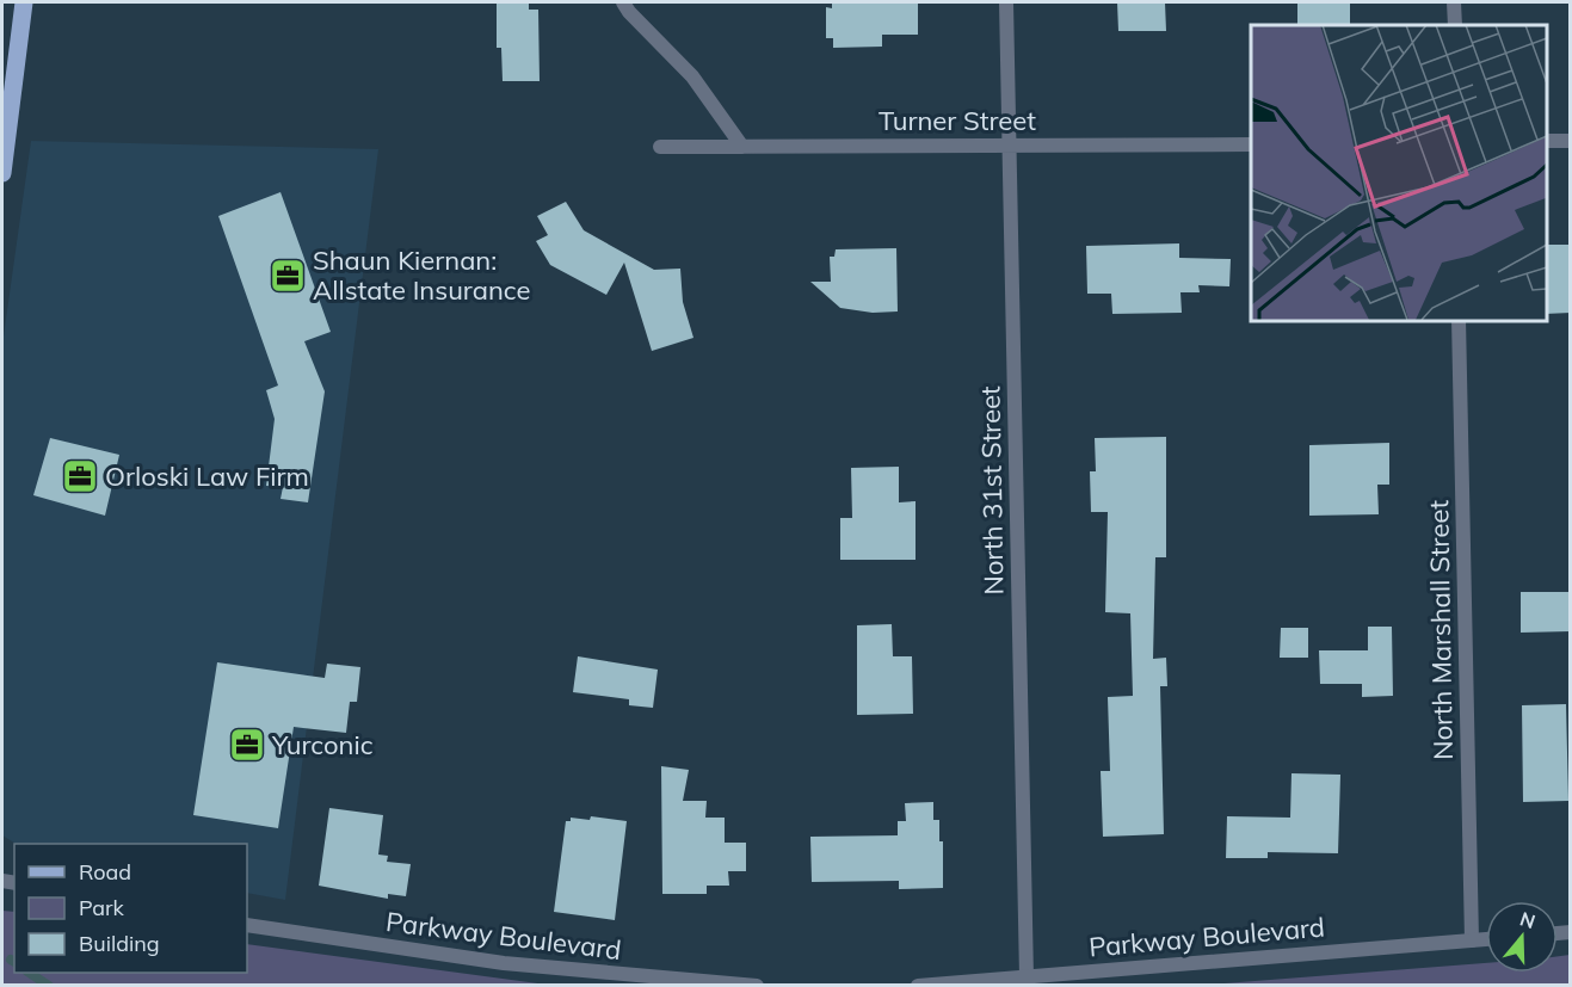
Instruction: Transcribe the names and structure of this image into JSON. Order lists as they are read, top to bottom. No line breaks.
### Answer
{"streets":{"street":["Turner Street","North 31st Street","North Marshall Street","Parkway Boulevard"]},"crossings":[["Turner Street","North 31st Street"],["North 31st Street","Parkway Boulevard"],["North Marshall Street","Parkway Boulevard"]],"places":{"office":["Shaun Kiernan: Allstate Insurance","Orloski Law Firm","Yurconic"]},"legend":["Road","Park","Building"],"north":"top"}
